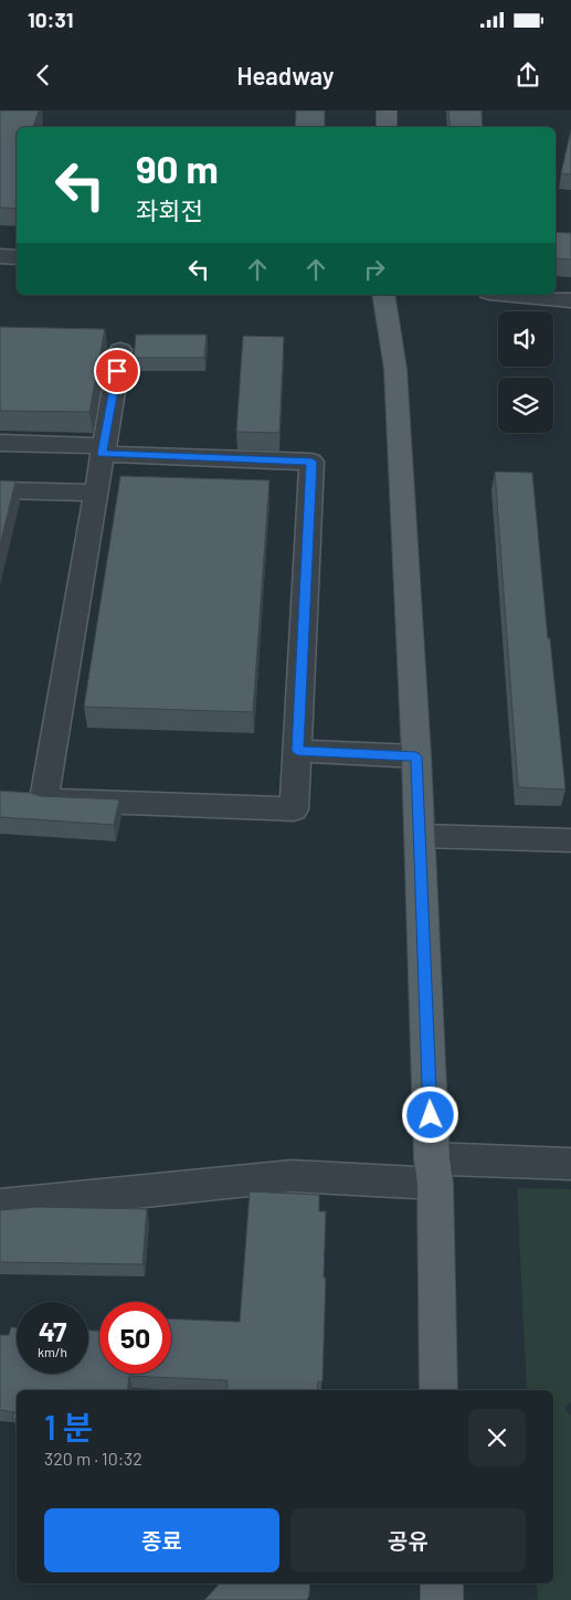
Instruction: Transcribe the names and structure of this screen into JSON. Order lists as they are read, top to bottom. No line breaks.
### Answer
{"page":{"status":"10:31","header":"Headway","turn":["90 m","좌회전"],"speed":"47 km/h","limit":"50","heading":["1 분","320 m · 10:32"],"buttons":["종료","공유"]}}
